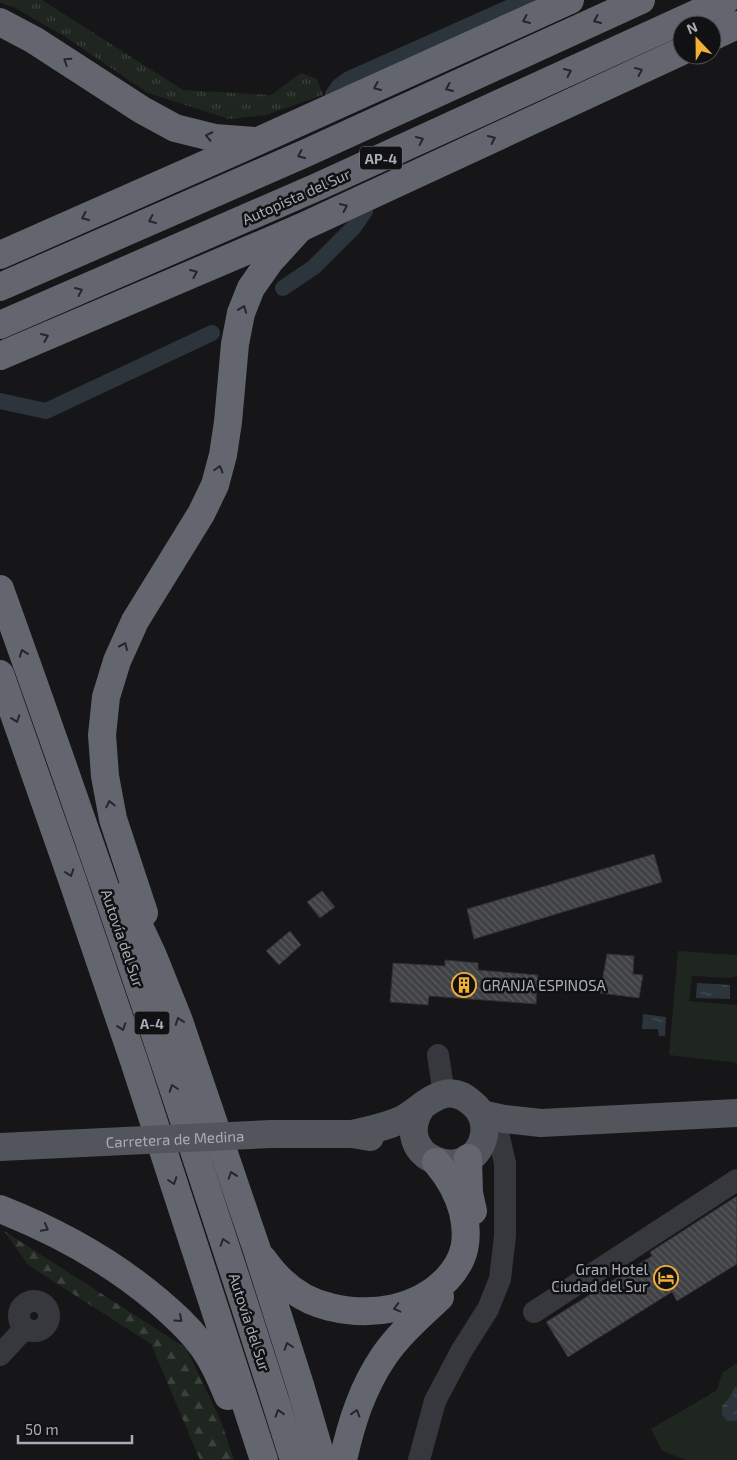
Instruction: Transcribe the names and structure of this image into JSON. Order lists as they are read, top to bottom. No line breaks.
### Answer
{"streets":{"highway":["AP-4","Autopista del Sur","Autovía del Sur","A-4"],"main road":["Carretera de Medina"]},"places":{"building":["GRANJA ESPINOSA"],"hotel":["Gran Hotel Ciudad del Sur"]},"scale_bar":"50 m","north":"top"}
